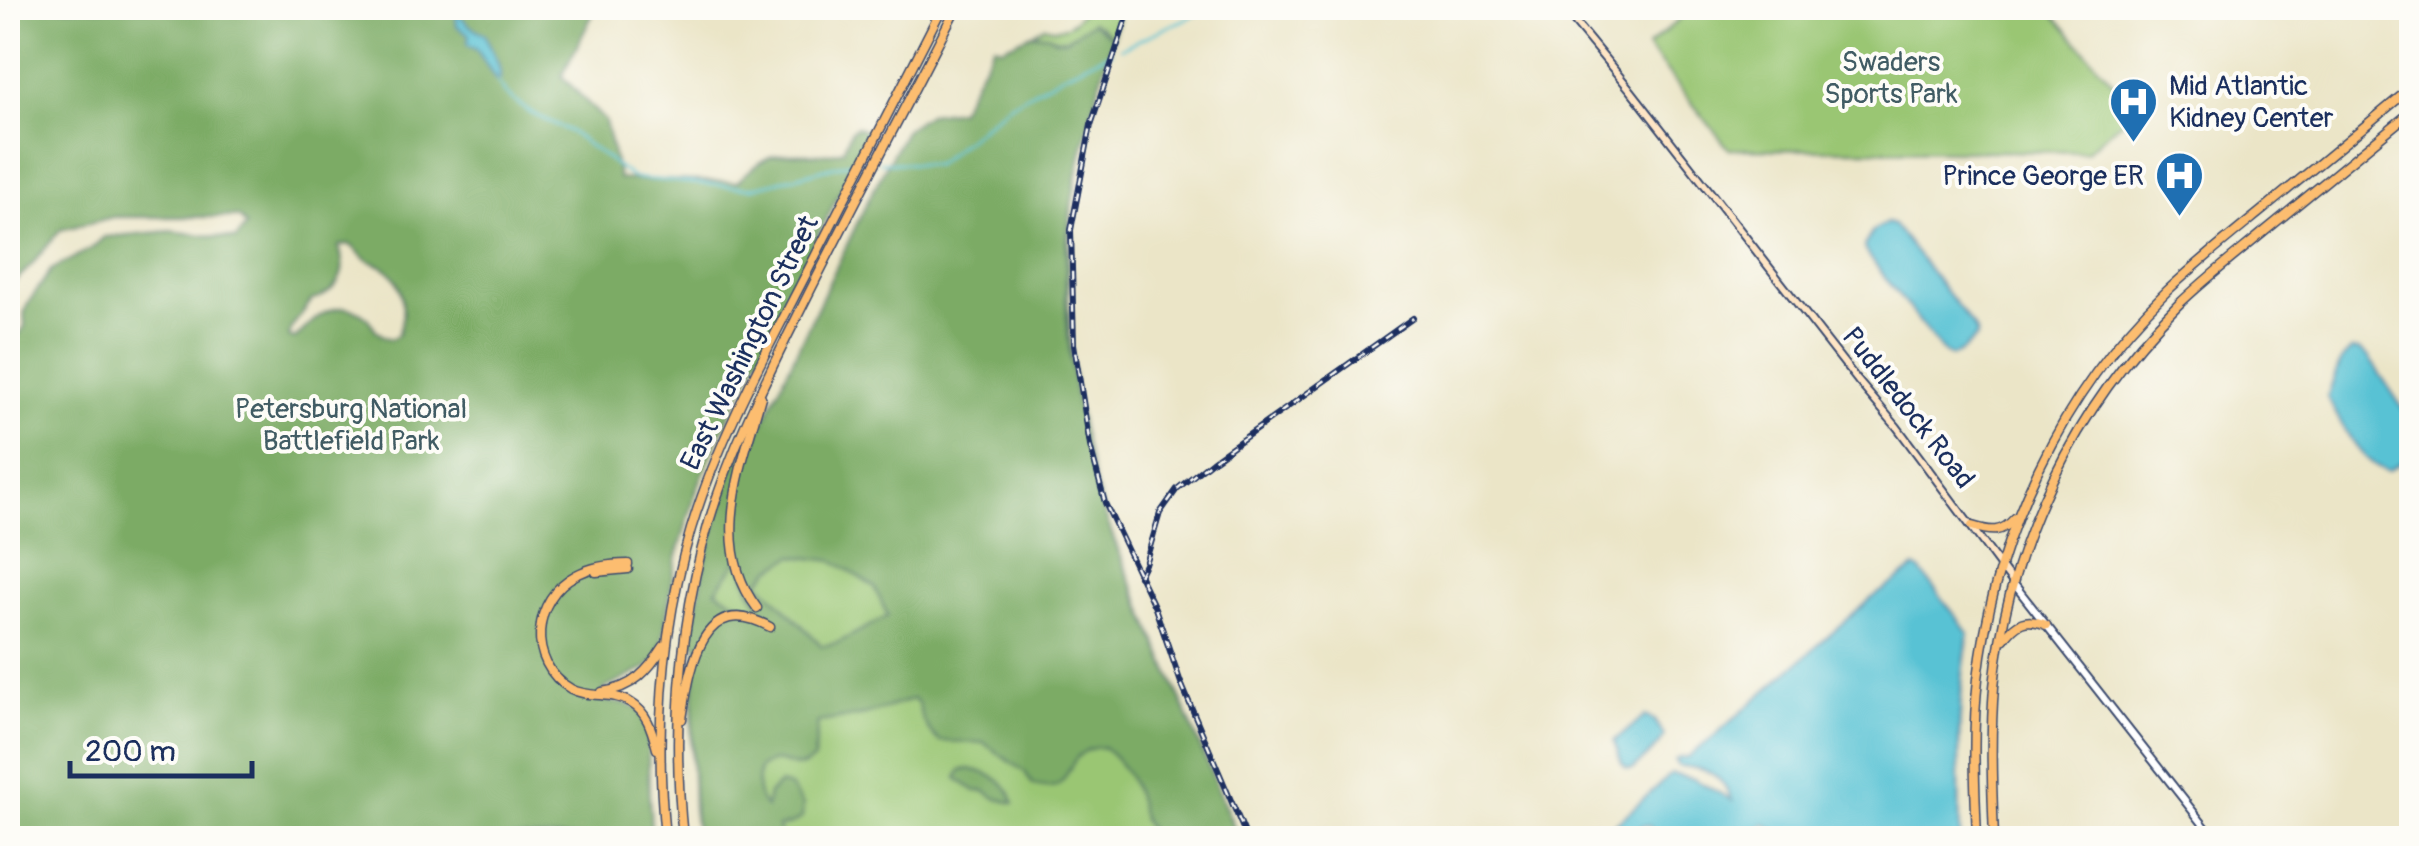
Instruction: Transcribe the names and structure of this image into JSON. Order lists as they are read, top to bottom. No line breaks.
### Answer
{"streets":{"main road":["East Washington Street","Puddledock Road"]},"parks":["Swaders Sports Park","Petersburg National Battlefield Park"],"places":{"hospital":["Mid Atlantic Kidney Center","Prince George ER"]},"scale_bar":"200 m"}
